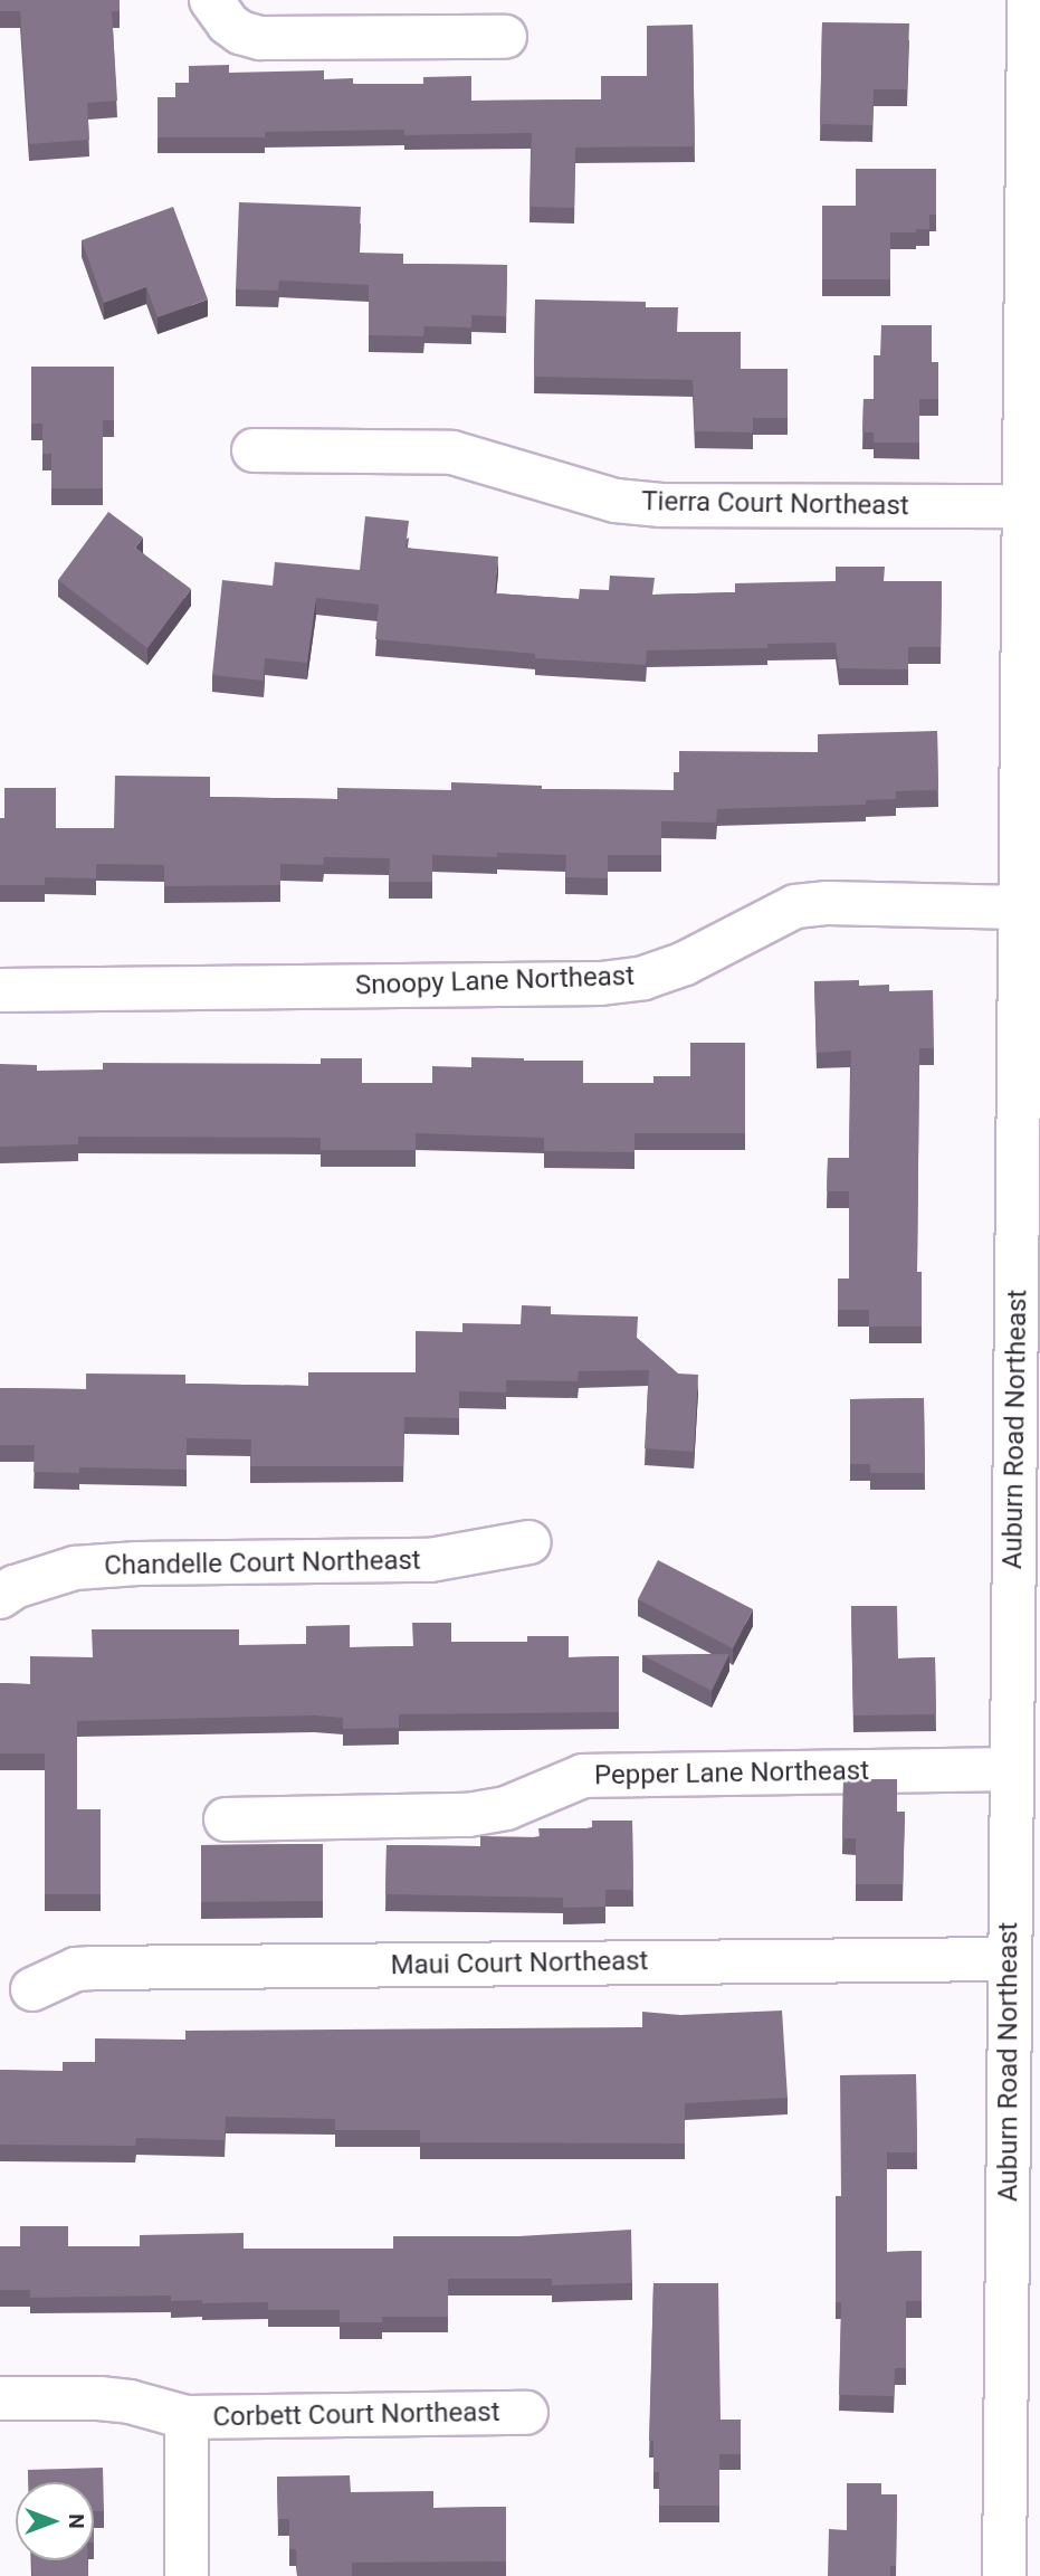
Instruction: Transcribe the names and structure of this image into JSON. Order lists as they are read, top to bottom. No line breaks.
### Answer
{"streets":{"street":["Tierra Court Northeast","Snoopy Lane Northeast","Auburn Road Northeast","Chandelle Court Northeast","Pepper Lane Northeast","Maui Court Northeast","Corbett Court Northeast"]},"crossings":[["Tierra Court Northeast","Auburn Road Northeast"],["Snoopy Lane Northeast","Auburn Road Northeast"],["Auburn Road Northeast","Pepper Lane Northeast"],["Auburn Road Northeast","Maui Court Northeast"]],"north":"right"}
